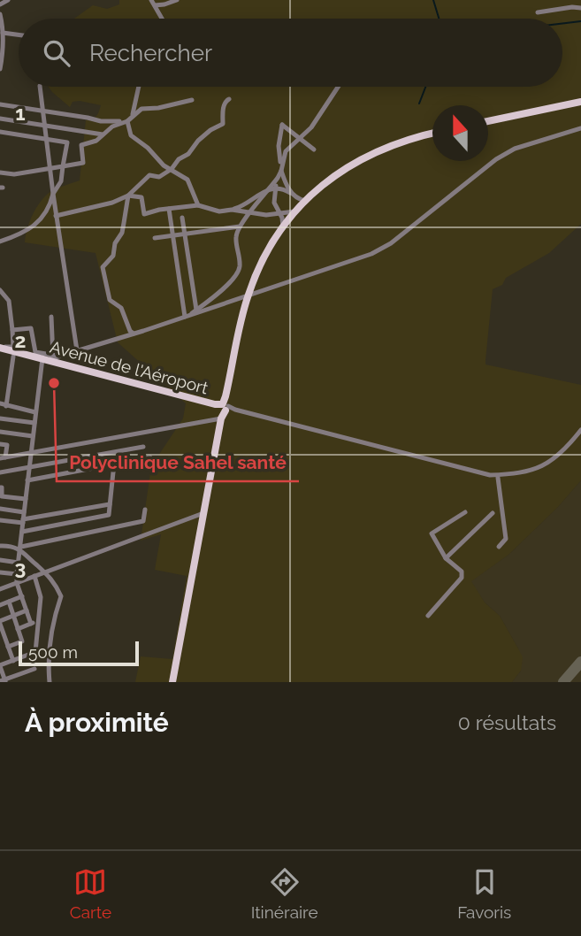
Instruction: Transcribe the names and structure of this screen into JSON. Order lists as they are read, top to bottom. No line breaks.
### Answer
{"streets":{"main road":["Avenue de l'Aéroport"]},"places":["Polyclinique Sahel santé"],"scale_bar":"500 m","north":"top","page":{"search":"Rechercher","scale":"500 m","heading":["À proximité","0 résultats"],"nav":["Carte","Itinéraire","Favoris"]},"grid":{"rows":["1","2","3"]}}
